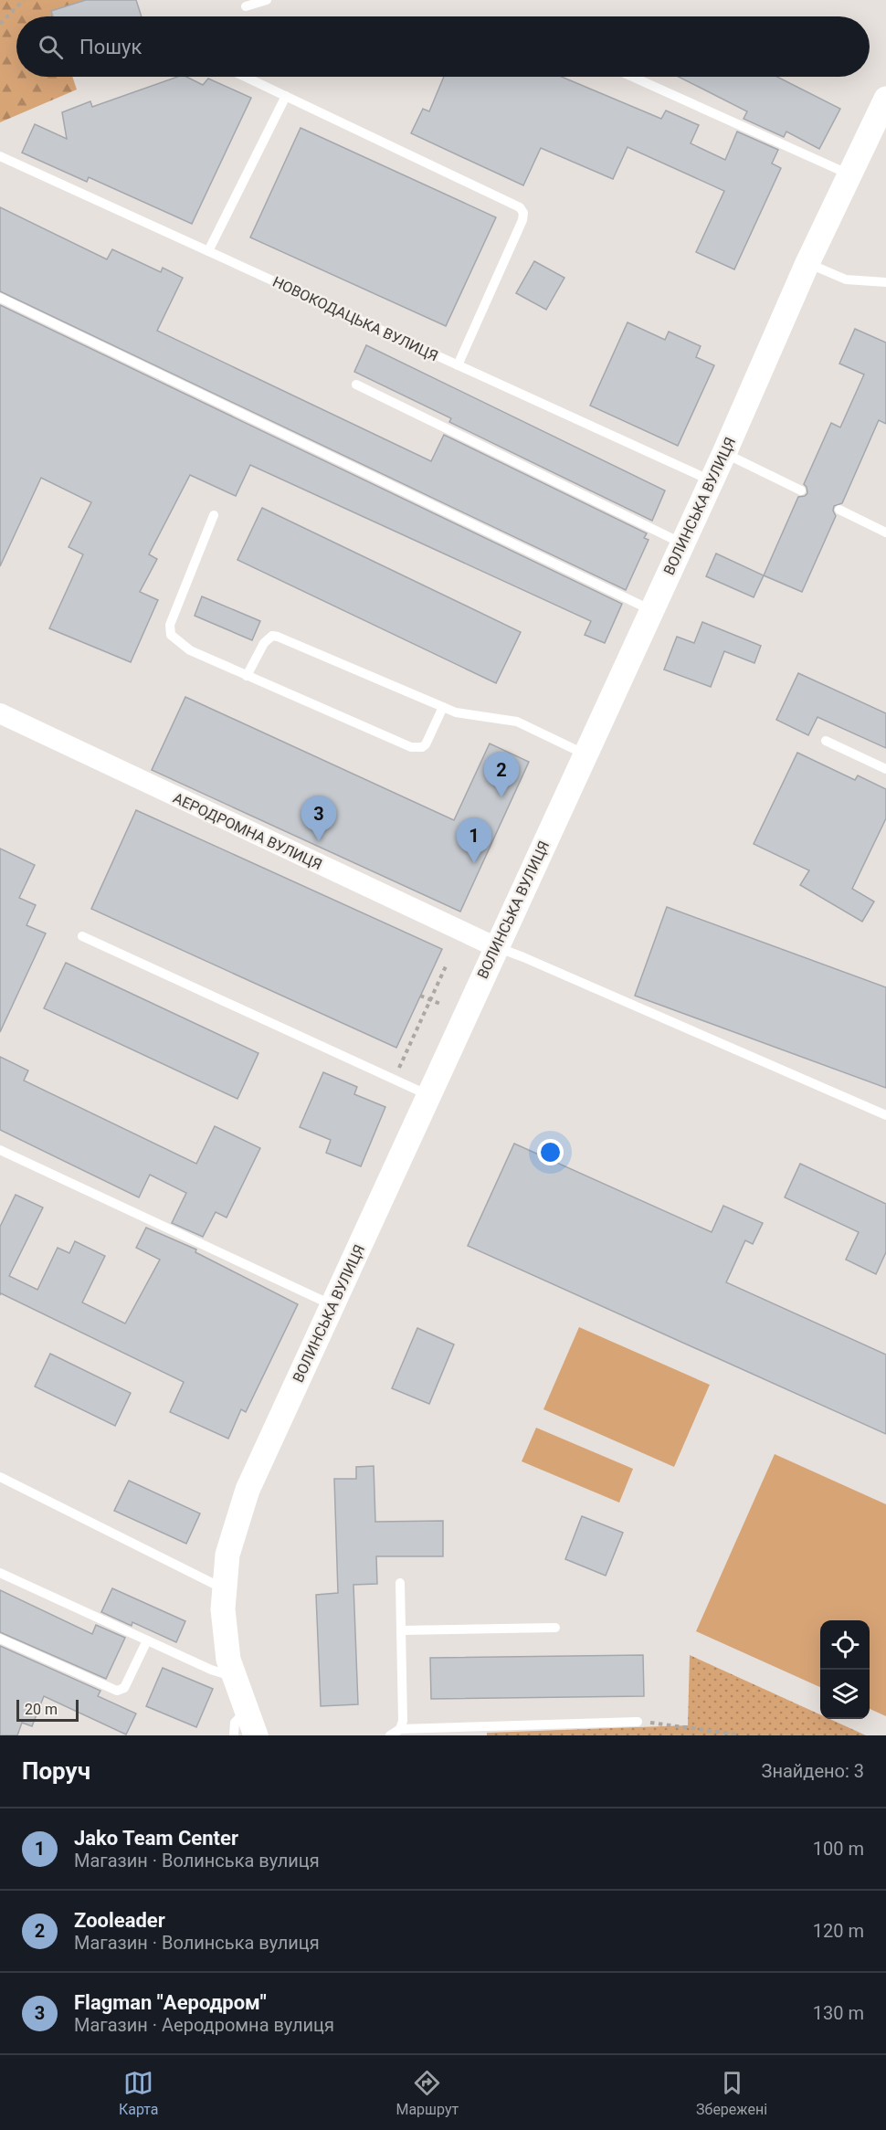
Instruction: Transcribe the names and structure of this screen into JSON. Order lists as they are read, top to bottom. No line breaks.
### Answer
{"streets":{"street":["ВОЛИНСЬКА ВУЛИЦЯ","АЕРОДРОМНА ВУЛИЦЯ"],"lane":["НОВОКОДАЦЬКА ВУЛИЦЯ"]},"crossings":[["НОВОКОДАЦЬКА ВУЛИЦЯ","ВОЛИНСЬКА ВУЛИЦЯ"],["ВОЛИНСЬКА ВУЛИЦЯ","АЕРОДРОМНА ВУЛИЦЯ"]],"scale_bar":"20 m","page":{"search":"Пошук","pins":["2","3","1"],"scale":"20 m","heading":["Поруч","Знайдено: 3"],"list":[{"mark":"1","name":"Jako Team Center","note":"Магазин · Волинська вулиця","value":"100 m"},{"mark":"2","name":"Zooleader","note":"Магазин · Волинська вулиця","value":"120 m"},{"mark":"3","name":"Flagman \"Аеродром\"","note":"Магазин · Аеродромна вулиця","value":"130 m"}],"nav":["Карта","Маршрут","Збережені"]}}
